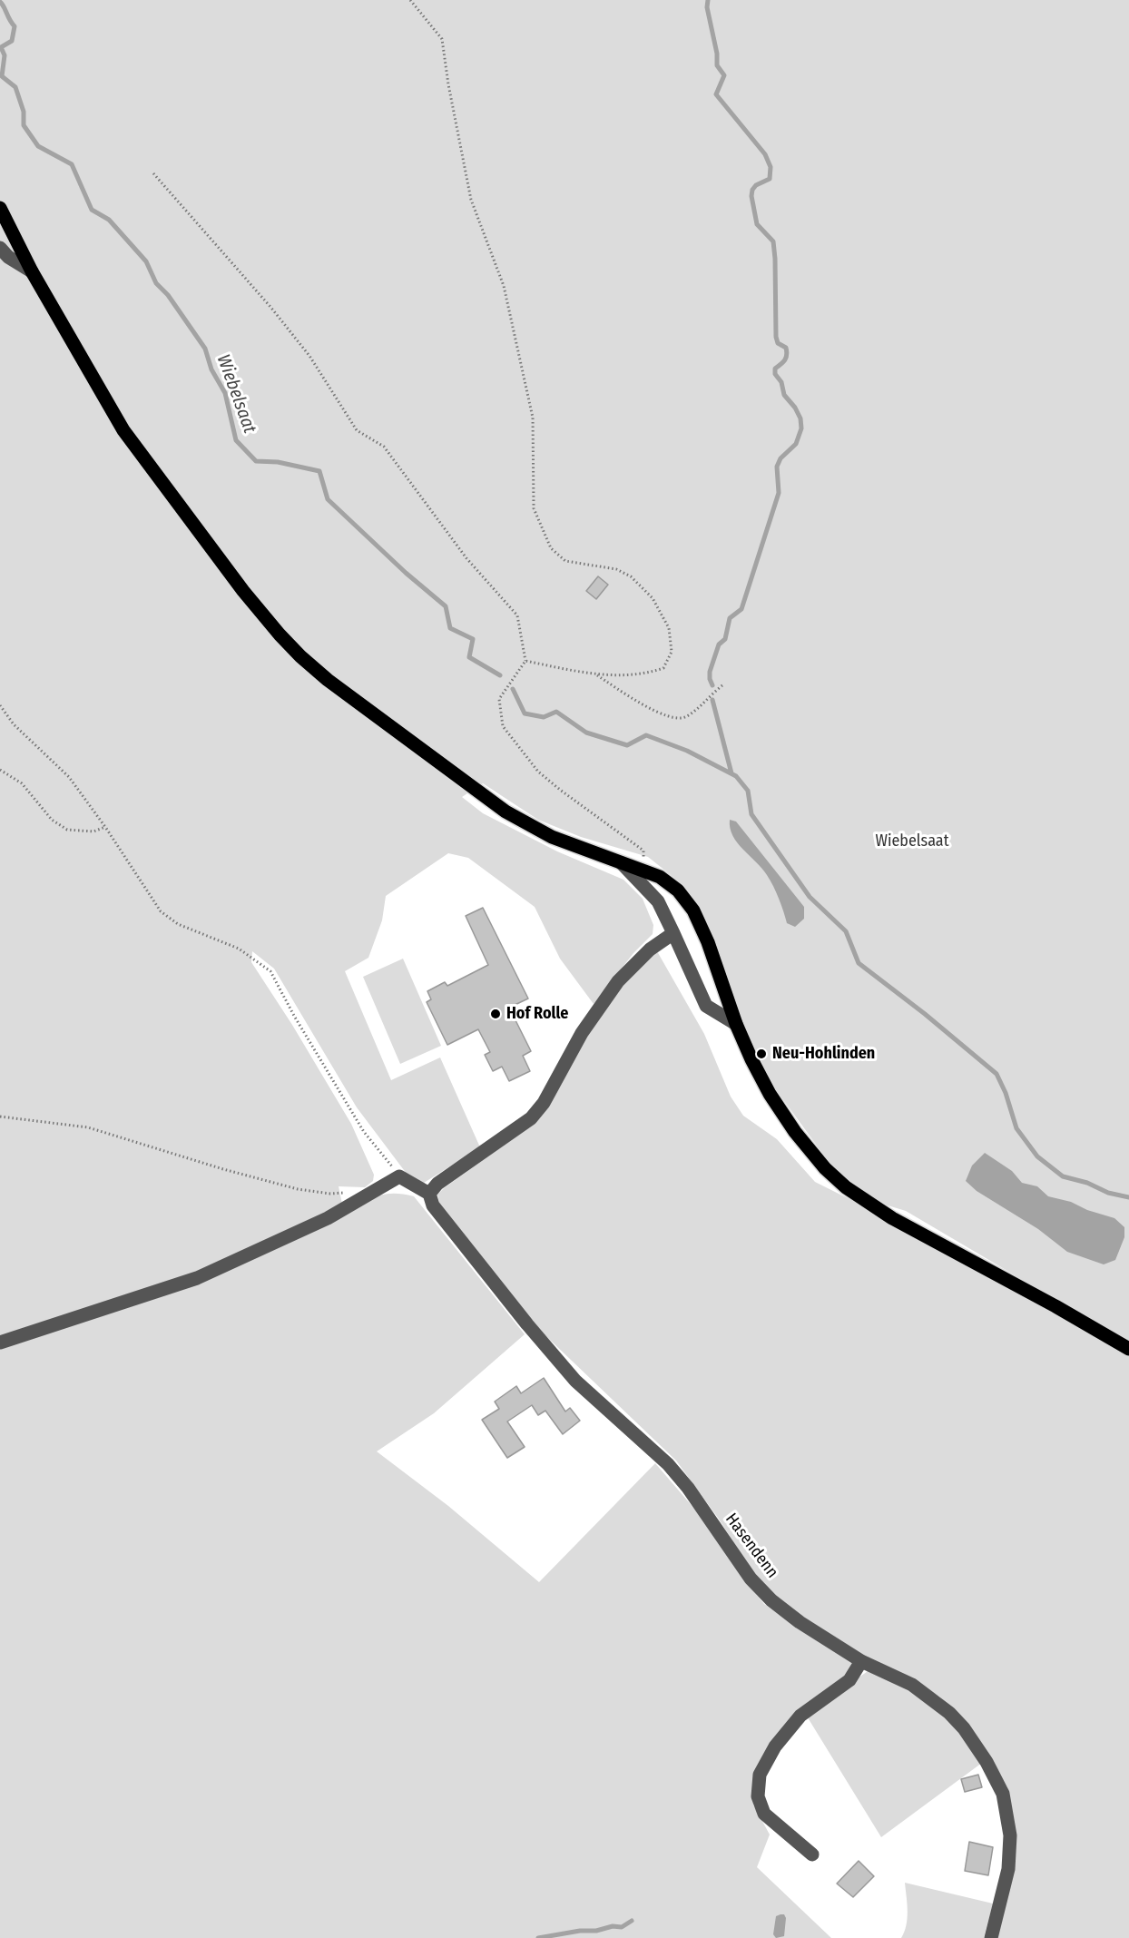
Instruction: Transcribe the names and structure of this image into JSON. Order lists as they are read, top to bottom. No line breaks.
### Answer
{"streets":{"street":["Hasendenn"]},"water":["Wiebelsaat"],"parks":["Wiebelsaat"],"places":["Hof Rolle","Neu-Hohlinden"]}
